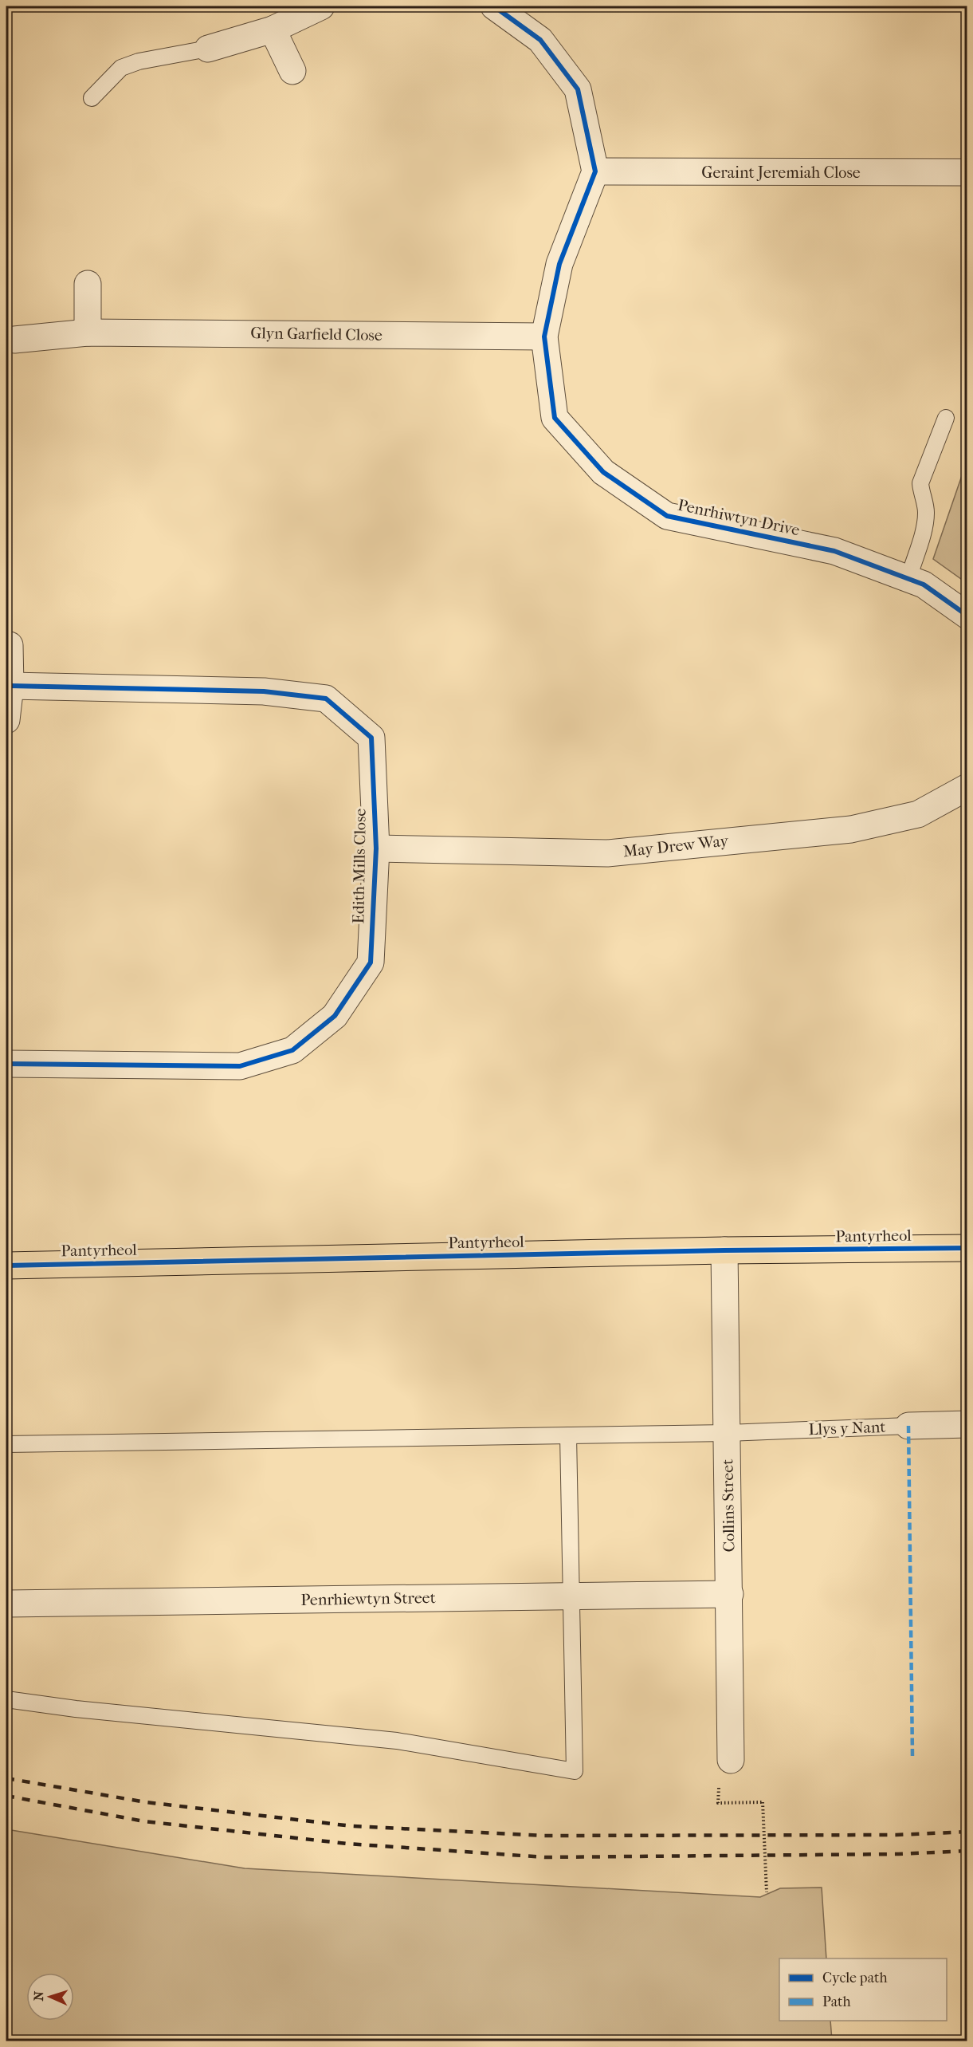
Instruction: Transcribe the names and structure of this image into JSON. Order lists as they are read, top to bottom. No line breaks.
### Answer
{"streets":{"main road":["Pantyrheol"],"street":["Geraint Jeremiah Close","Glyn Garfield Close","Penrhiwtyn Drive","May Drew Way","Edith Mills Close","Llys y Nant","Collins Street","Penrhiewtyn Street"]},"crossings":[["Geraint Jeremiah Close","Penrhiwtyn Drive"],["Glyn Garfield Close","Penrhiwtyn Drive"],["May Drew Way","Edith Mills Close"],["Pantyrheol","Collins Street"],["Llys y Nant","Collins Street"],["Collins Street","Penrhiewtyn Street"]],"legend":["Cycle path","Path"],"north":"left"}
